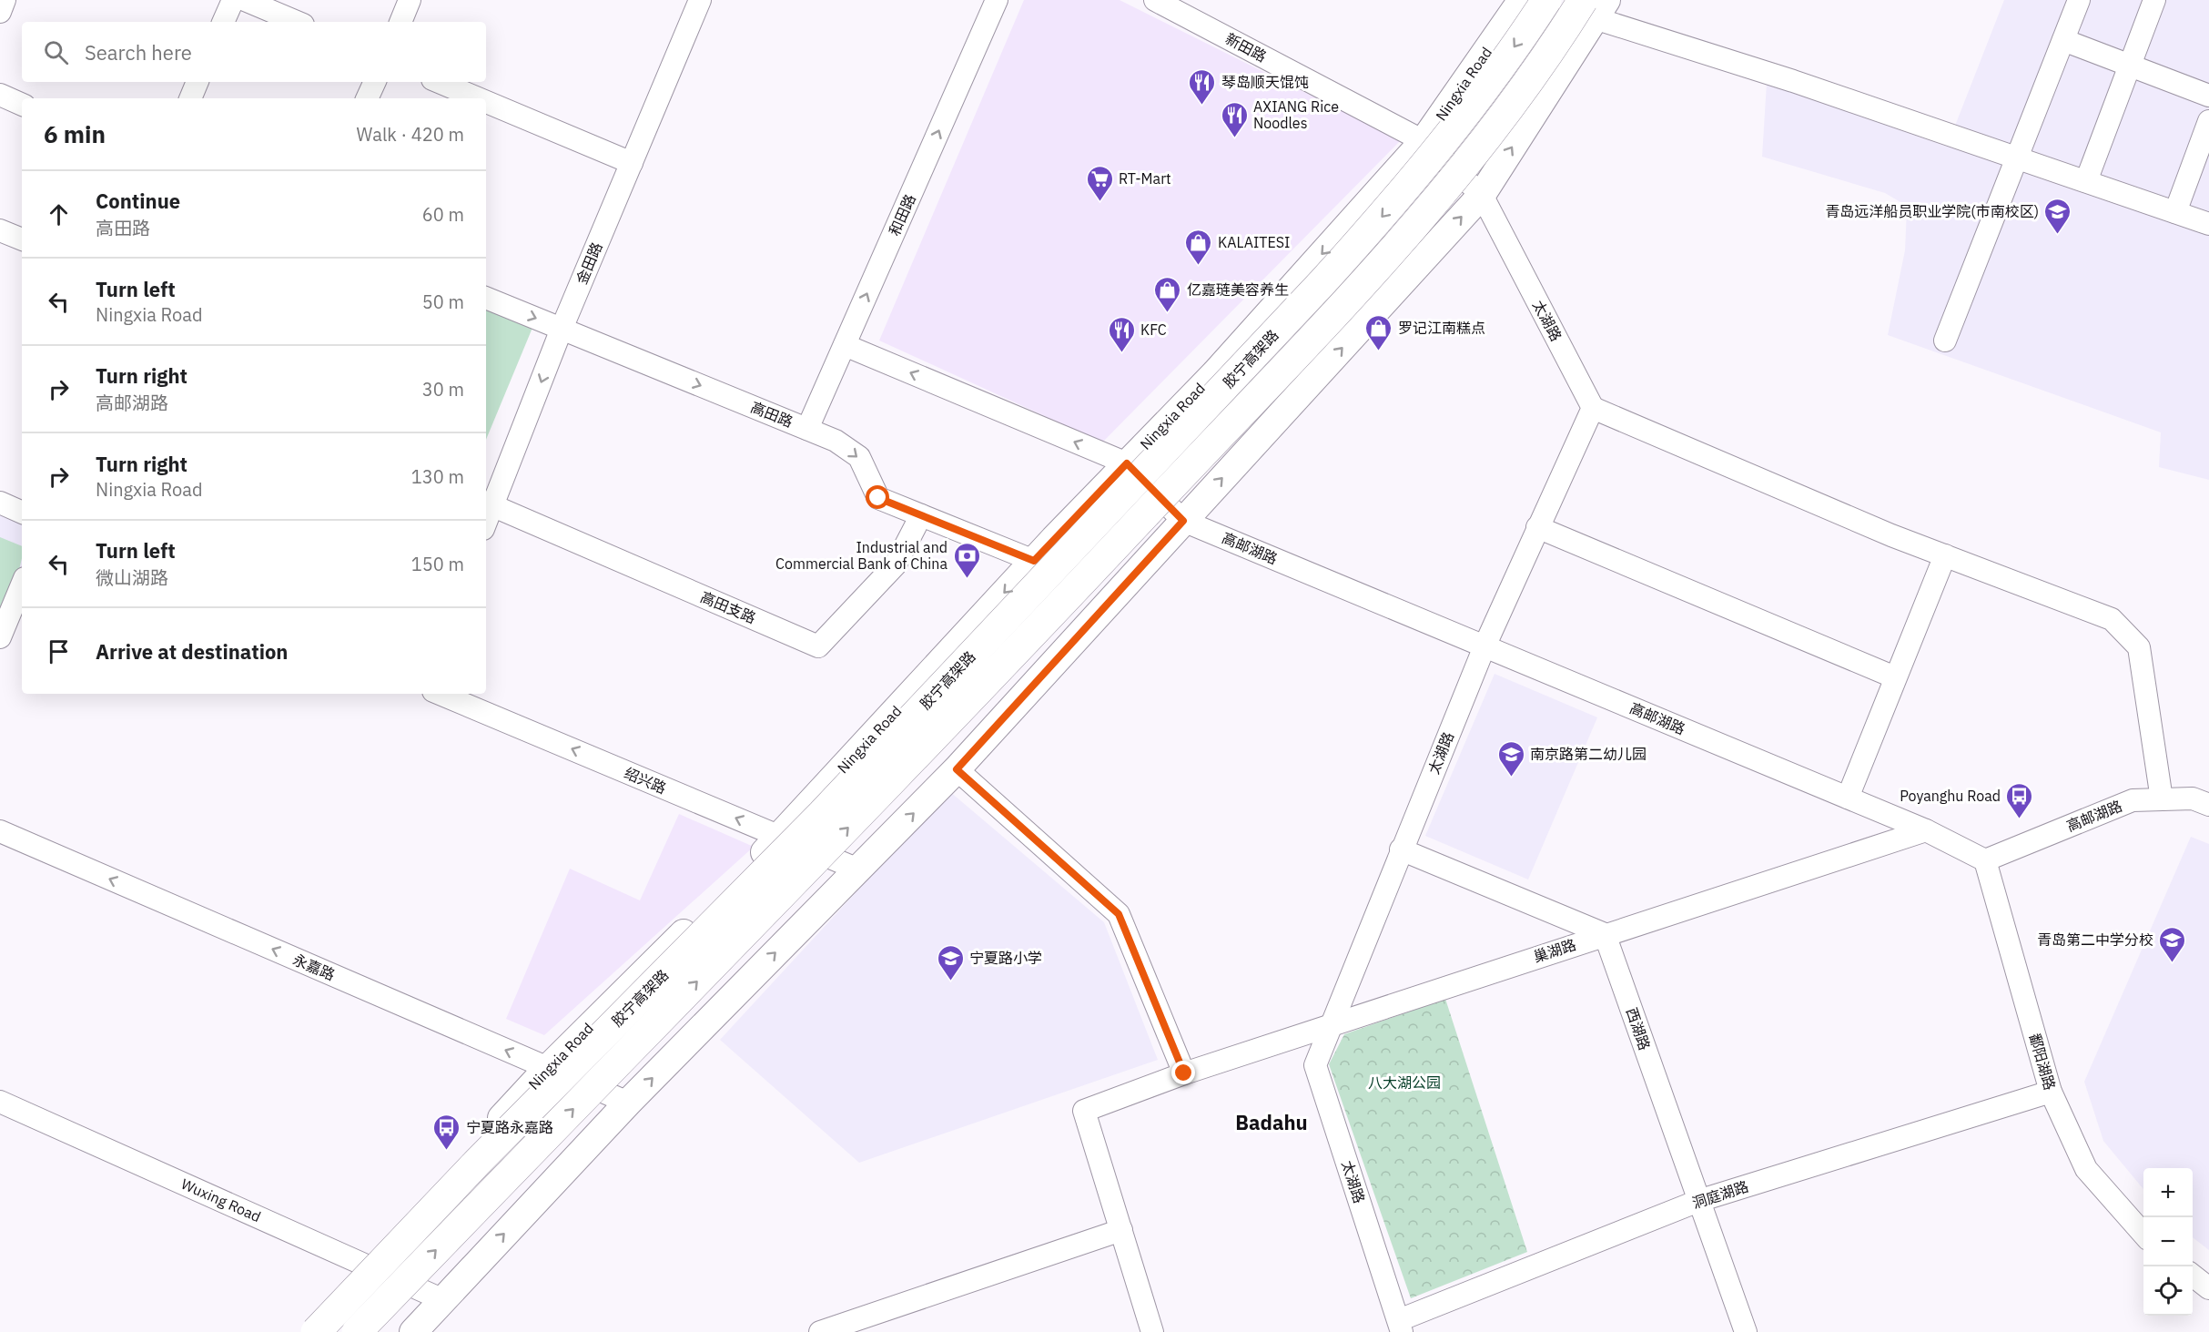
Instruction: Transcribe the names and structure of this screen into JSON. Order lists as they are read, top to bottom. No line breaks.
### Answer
{"streets":{"highway":["胶宁高架路"],"main road":["Ningxia Road"],"street":["新田路","和田路","金田路","太湖路","高田路","高邮湖路","高田支路","绍兴路","巢湖路","永嘉路","西湖路","鄱阳湖路","洞庭湖路","Wuxing Road"]},"crossings":[["新田路","Ningxia Road"],["新田路","太湖路"],["Ningxia Road","高田路"],["Ningxia Road","高邮湖路"],["Ningxia Road","绍兴路"],["Ningxia Road","永嘉路"],["Ningxia Road","Wuxing Road"],["和田路","高田路"],["金田路","高田路"],["金田路","高田支路"],["太湖路","高邮湖路"],["太湖路","巢湖路"],["太湖路","洞庭湖路"],["高田路","高田支路"],["高邮湖路","巢湖路"],["高邮湖路","鄱阳湖路"],["巢湖路","西湖路"],["西湖路","洞庭湖路"],["鄱阳湖路","洞庭湖路"]],"one_way":["和田路","绍兴路","永嘉路"],"districts":["Badahu"],"parks":["八大湖公园"],"places":{"restaurant":["琴岛顺天馄饨","AXIANG Rice Noodles","KFC"],"supermarket":["RT-Mart"],"school or university":["青岛远洋船员职业学院(市南校区)","南京路第二幼儿园","青岛第二中学分校","宁夏路小学"],"shop":["KALAITESI","亿嘉琏美容养生","罗记江南糕点"],"bank":["Industrial and Commercial Bank of China"],"bus stop":["Poyanghu Road","宁夏路永嘉路"]},"page":{"search":"Search here","heading":["6 min","Walk · 420 m"],"list":[["Continue","高田路","60 m"],["Turn left","Ningxia Road","50 m"],["Turn right","高邮湖路","30 m"],["Turn right","Ningxia Road","130 m"],["Turn left","微山湖路","150 m"],"Arrive at destination"],"map_buttons":["+","−"]}}
